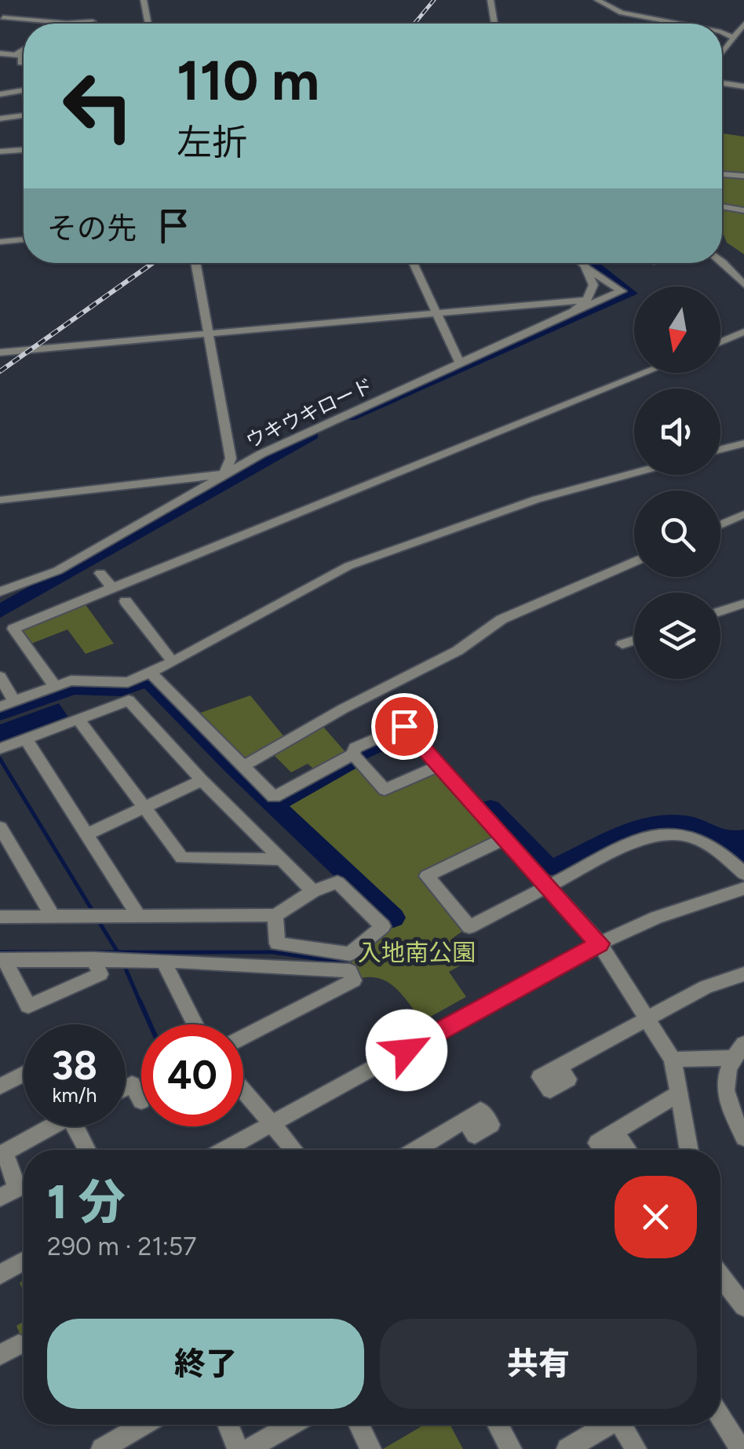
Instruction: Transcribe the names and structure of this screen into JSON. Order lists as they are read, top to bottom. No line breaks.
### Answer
{"streets":{"street":["ウキウキロード"]},"parks":["入地南公園"],"north":"bottom","page":{"turn":["110 m","左折"],"then":"その先","speed":"38 km/h","limit":"40","heading":["1 分","290 m · 21:57"],"buttons":["終了","共有"]}}
